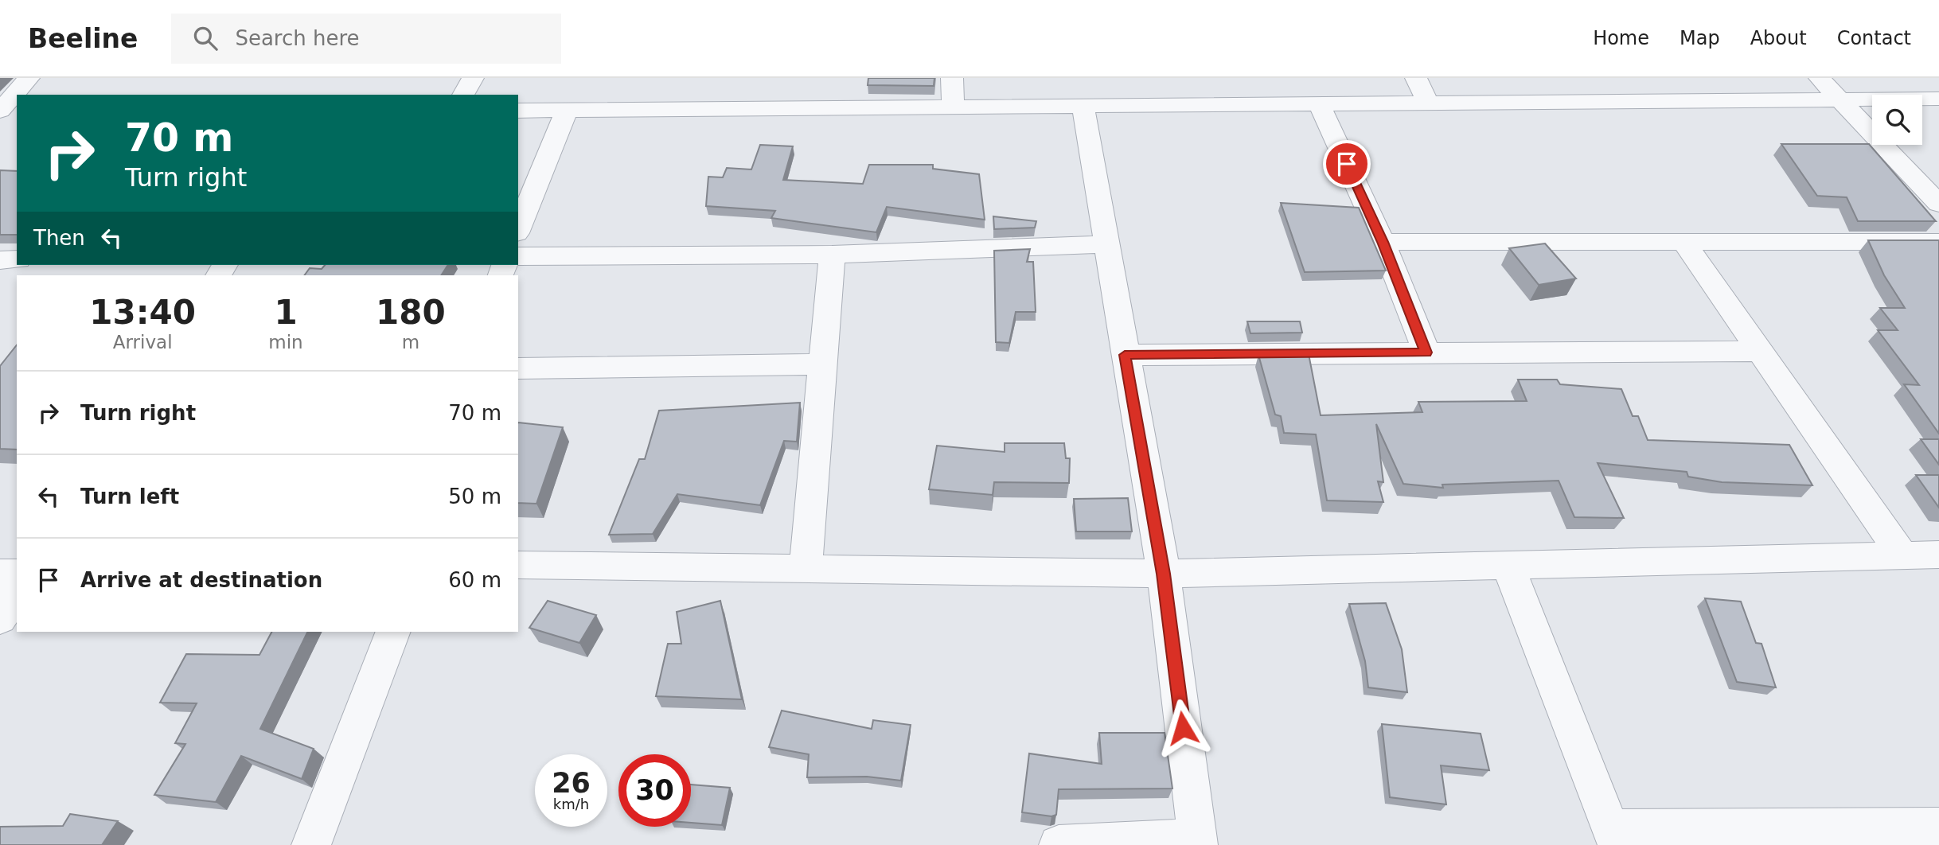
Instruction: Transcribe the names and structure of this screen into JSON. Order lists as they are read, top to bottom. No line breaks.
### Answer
{"page":{"header":"Beeline","search":"Search here","nav":["Home","Map","About","Contact"],"turn":["70 m","Turn right"],"then":"Then","eta":["13:40","Arrival","1","min","180","m"],"list":[{"name":"Turn right","value":"70 m"},{"name":"Turn left","value":"50 m"},{"name":"Arrive at destination","value":"60 m"}],"speed":"26 km/h","limit":"30"}}
